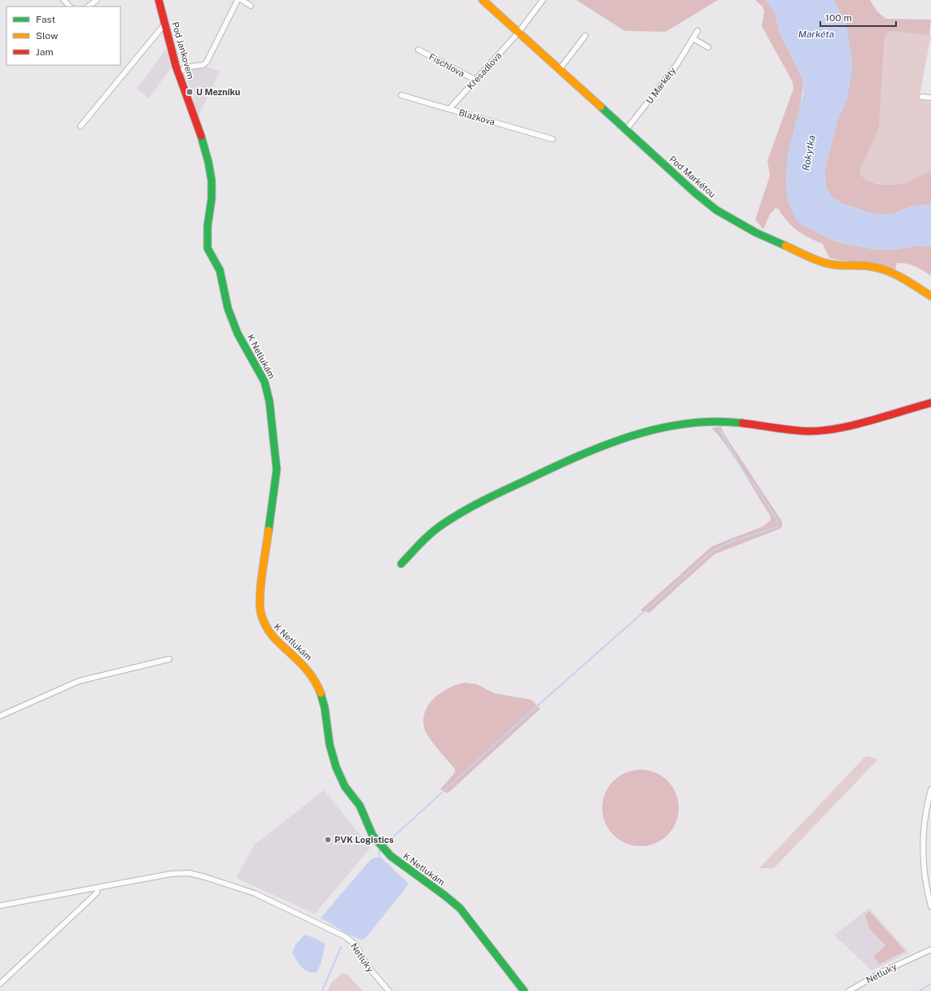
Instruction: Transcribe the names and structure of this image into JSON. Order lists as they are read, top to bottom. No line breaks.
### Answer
{"streets":{"street":["Pod Jankovem","Fischlova","Křesadlova","U Markéty","Blažkova","Pod Markétou","K Netlukám","Netluky"]},"crossings":[["Pod Jankovem","K Netlukám"],["Fischlova","Křesadlova"],["Křesadlova","Blažkova"],["Křesadlova","Pod Markétou"],["U Markéty","Pod Markétou"]],"water":["Markéta","Rokytka"],"places":{"transit":["U Mezníku"],"other":["PVK Logistics"]},"legend":["Fast","Slow","Jam"],"scale_bar":"100 m"}
